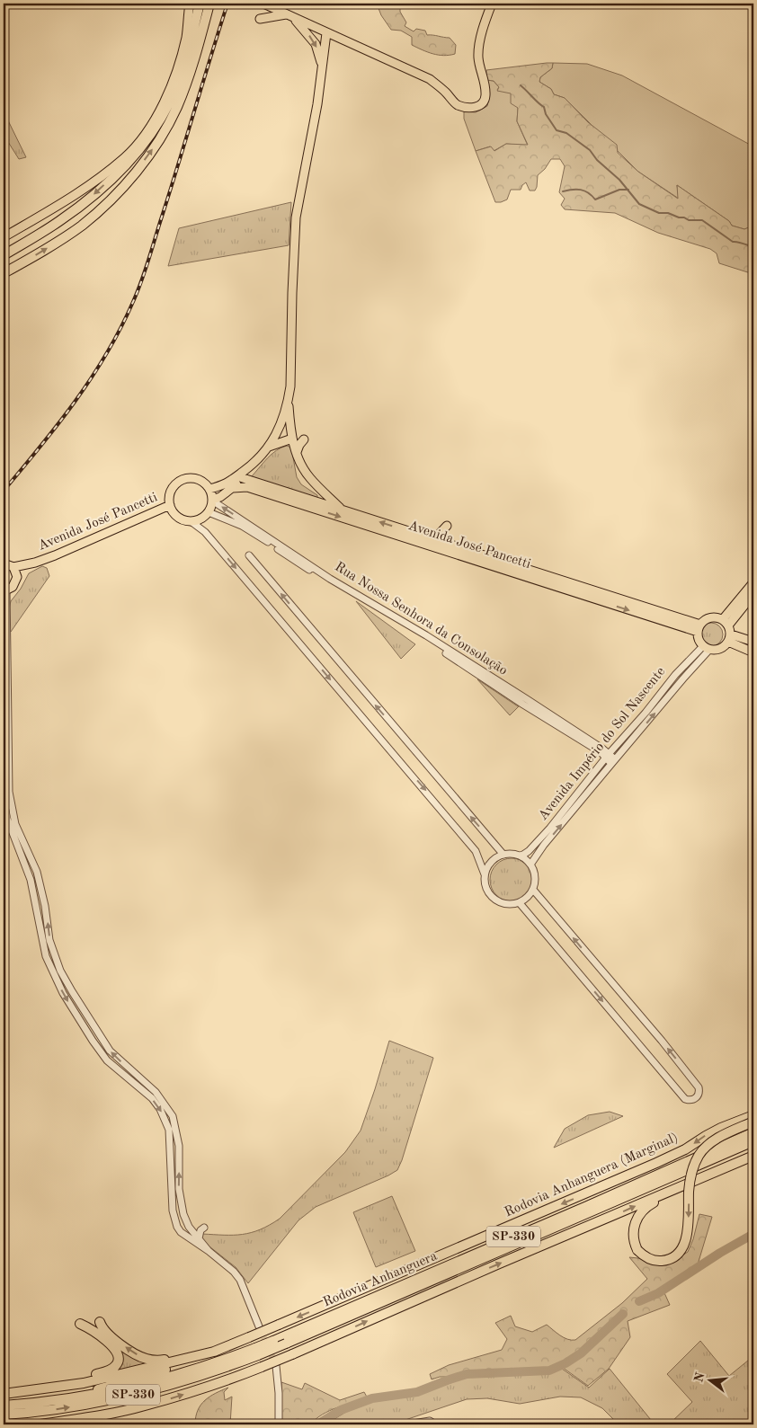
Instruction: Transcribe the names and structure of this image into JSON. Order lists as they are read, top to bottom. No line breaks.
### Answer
{"streets":{"highway":["Rodovia Anhanguera (Marginal)","SP-330","Rodovia Anhanguera"],"main road":["Avenida José Pancetti"],"street":["Rua Nossa Senhora da Consolação","Avenida Império do Sol Nascente"]},"crossings":[["Avenida José Pancetti","Rua Nossa Senhora da Consolação"],["Avenida José Pancetti","Avenida Império do Sol Nascente"],["Rua Nossa Senhora da Consolação","Avenida Império do Sol Nascente"]],"north":"left"}
